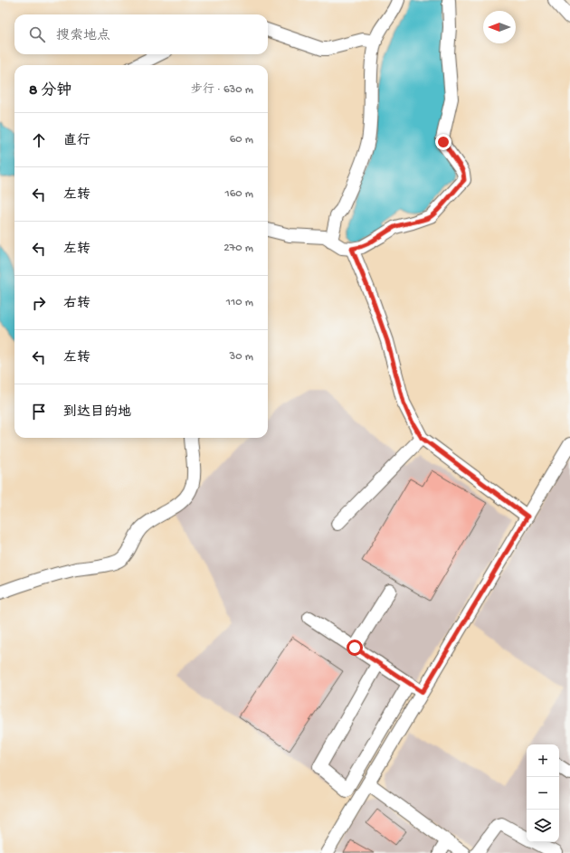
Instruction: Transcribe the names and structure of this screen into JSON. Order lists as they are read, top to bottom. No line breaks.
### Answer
{"north":"left","page":{"search":"搜索地点","heading":["8 分钟","步行 · 630 m"],"list":[["直行","60 m"],["左转","160 m"],["左转","270 m"],["右转","110 m"],["左转","30 m"],"到达目的地"],"map_buttons":["+","−"]}}
